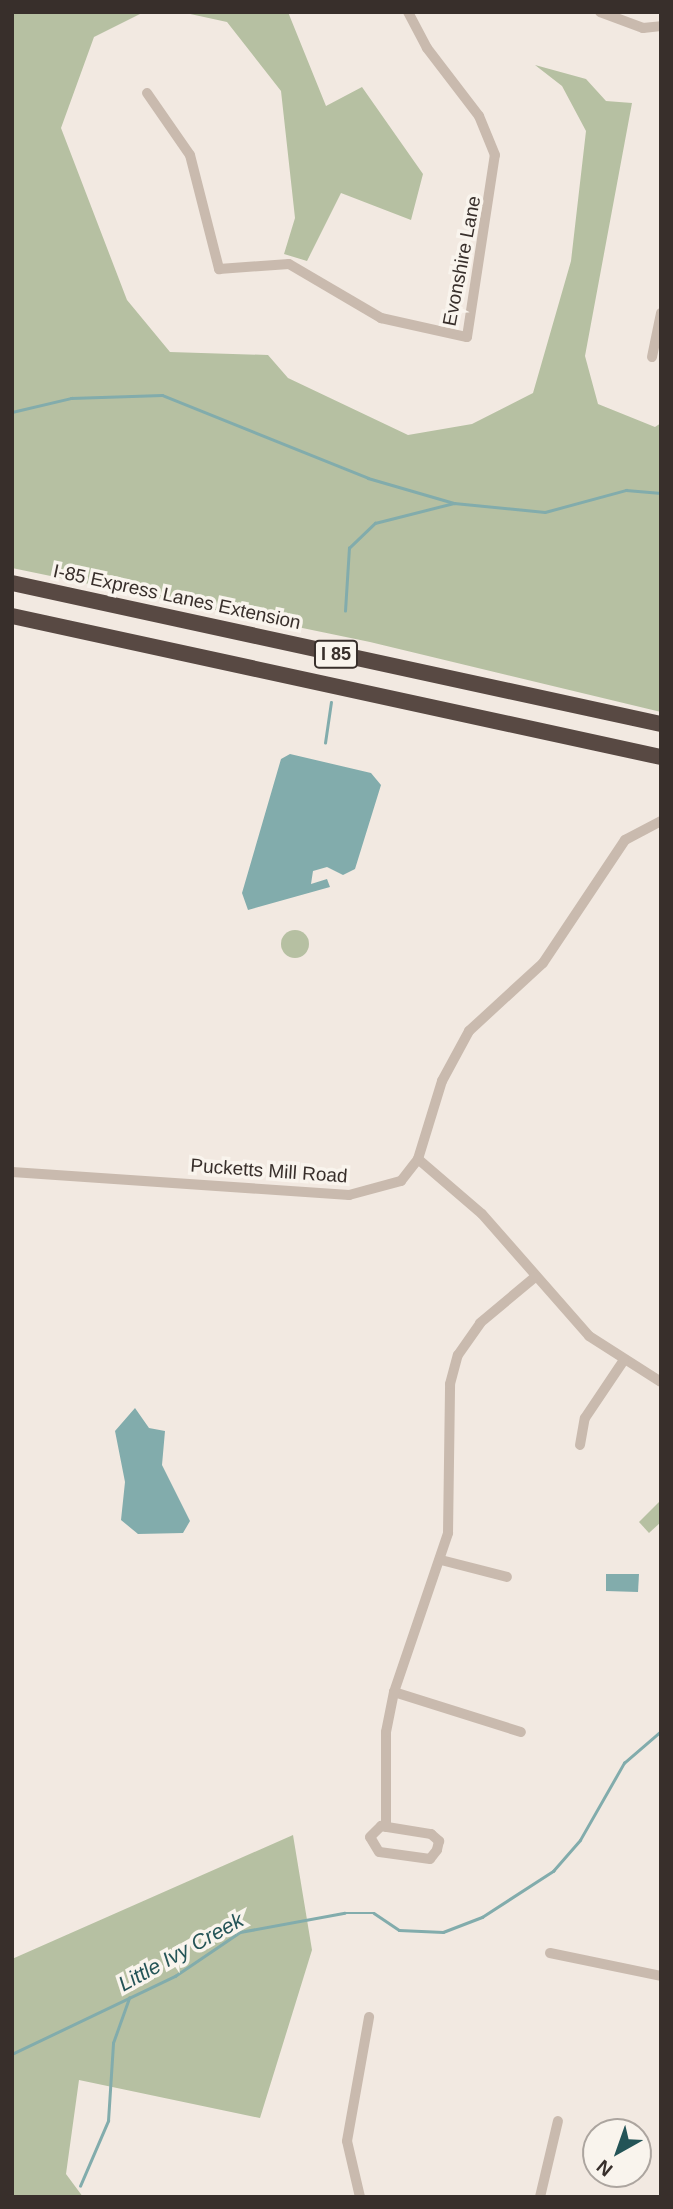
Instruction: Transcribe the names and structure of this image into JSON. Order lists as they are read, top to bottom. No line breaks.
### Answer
{"streets":{"highway":["I-85 Express Lanes Extension","I 85"],"street":["Evonshire Lane","Pucketts Mill Road"]},"water":["Little Ivy Creek"],"north":"bottom left"}
